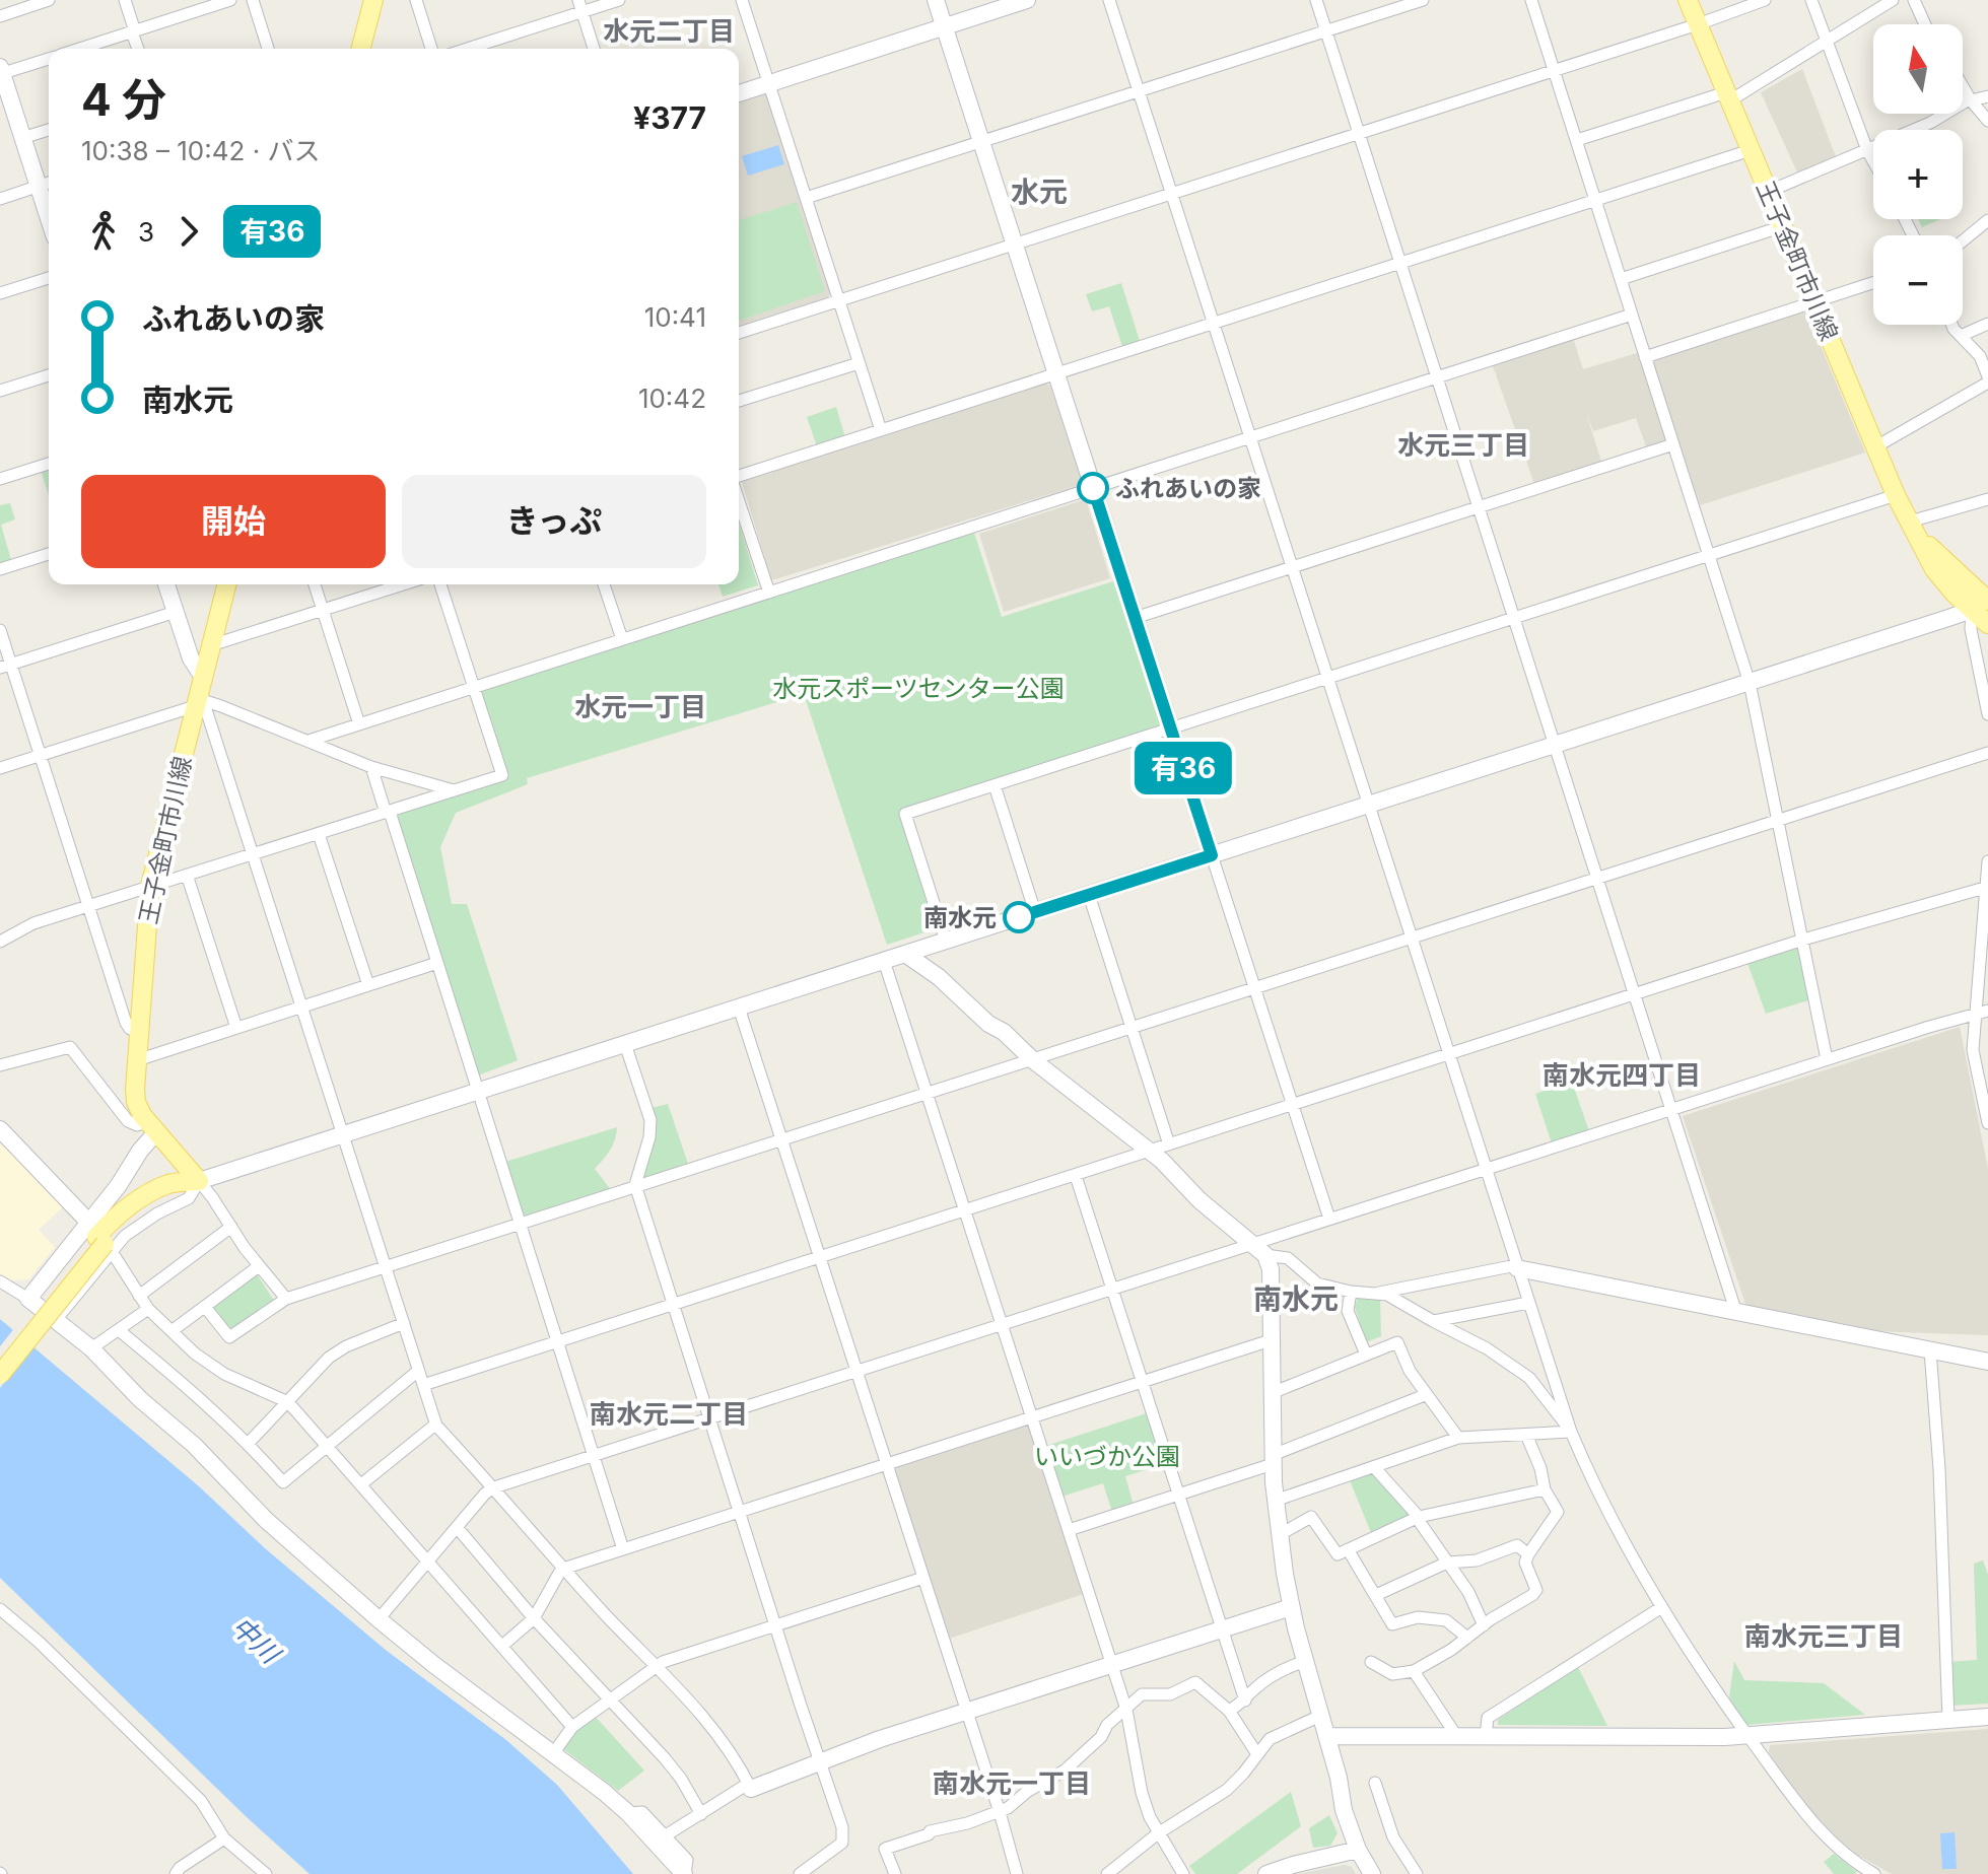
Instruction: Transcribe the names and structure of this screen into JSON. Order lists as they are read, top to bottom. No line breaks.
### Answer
{"streets":{"main road":["王子金町市川線"]},"districts":["水元二丁目","水元","水元三丁目","水元一丁目","南水元四丁目","南水元","南水元二丁目","南水元三丁目","南水元一丁目"],"water":["中川"],"parks":["水元スポーツセンター公園","いいづか公園"],"places":["ふれあいの家","南水元"],"lines":["bus line 有36"],"north":"top","page":{"on_map":"有36","map_buttons":["+","−"],"heading":["4 分","10:38 – 10:42 · バス","¥377"],"legs":["3","有36"],"list":[{"name":"ふれあいの家","value":"10:41"},{"name":"南水元","value":"10:42"}],"buttons":["開始","きっぷ"]}}
